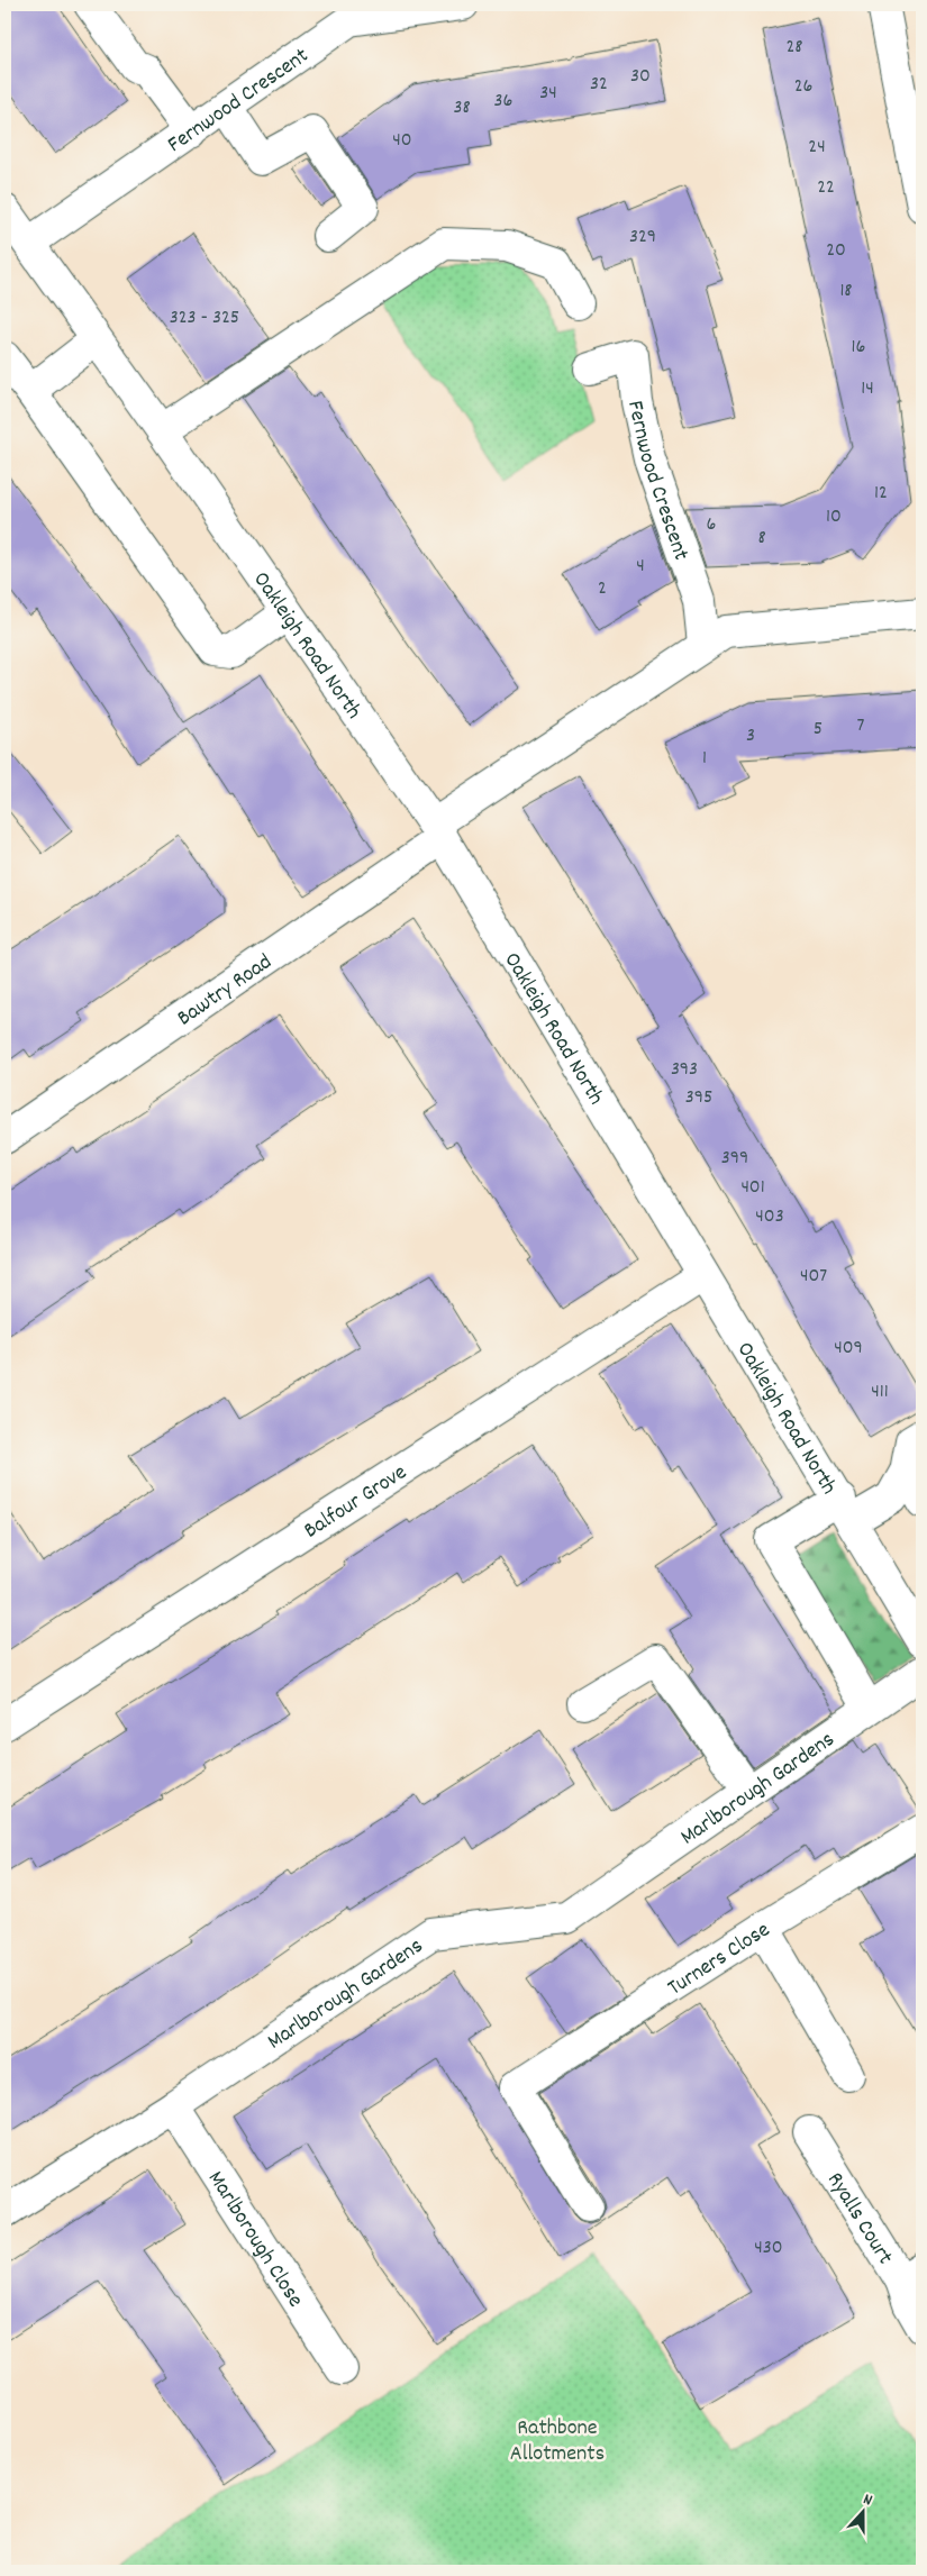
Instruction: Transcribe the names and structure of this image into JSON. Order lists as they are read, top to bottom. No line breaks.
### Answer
{"streets":{"street":["Fernwood Crescent","Oakleigh Road North","Bawtry Road","Balfour Grove","Marlborough Gardens","Turners Close","Ryalls Court","Marlborough Close"]},"crossings":[["Fernwood Crescent","Oakleigh Road North"],["Oakleigh Road North","Bawtry Road"],["Oakleigh Road North","Balfour Grove"],["Marlborough Gardens","Marlborough Close"]],"parks":["Rathbone Allotments"],"house_numbers":["28","30","32","26","34","36","38","40","24","22","329","20","18","323 - 325","16","14","12","10","6","8","4","2","7","5","3","1","393","395","399","401","403","407","409","411","430"],"north":"top"}
